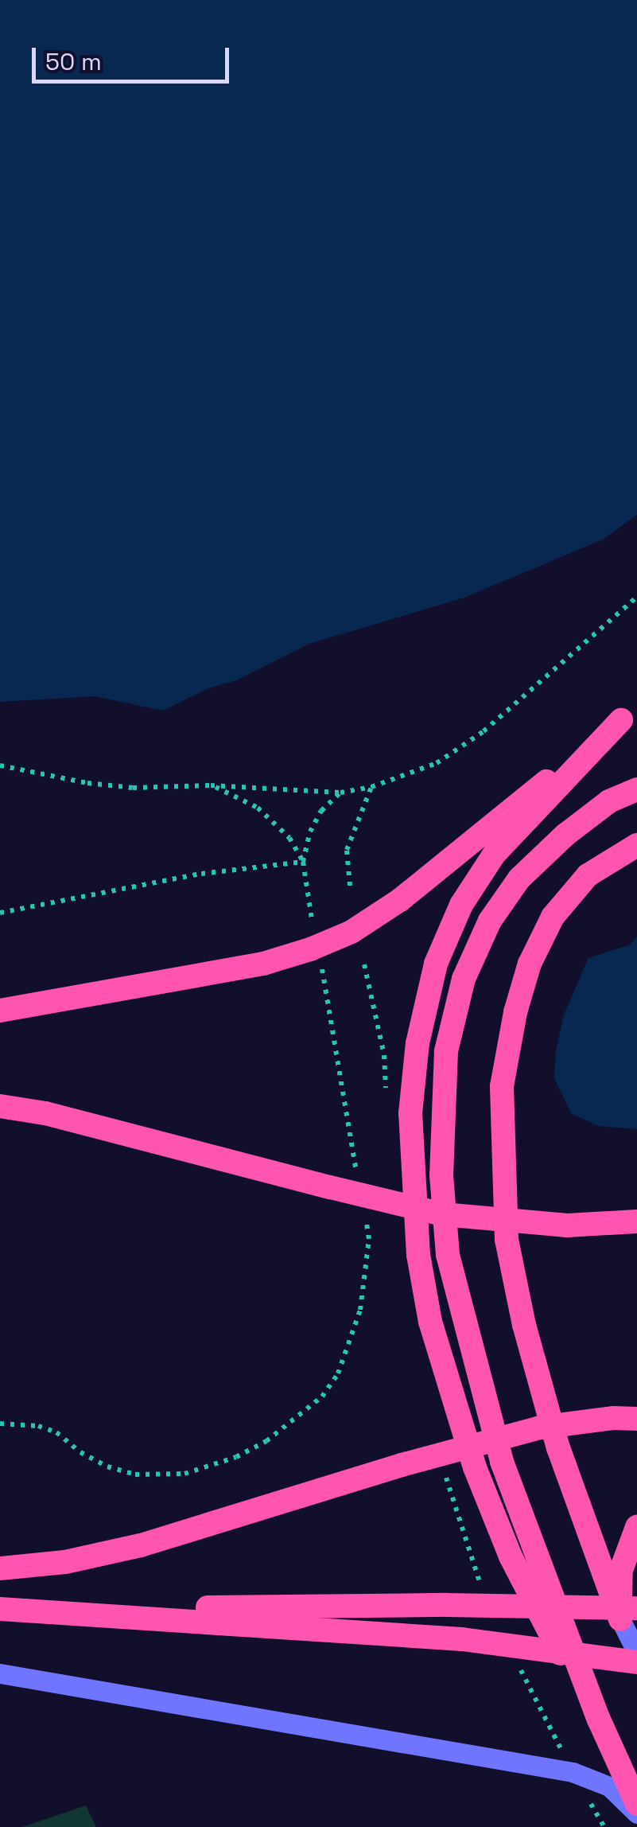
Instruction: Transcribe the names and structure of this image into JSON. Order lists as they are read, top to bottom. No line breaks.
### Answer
{"scale_bar":"50 m"}
